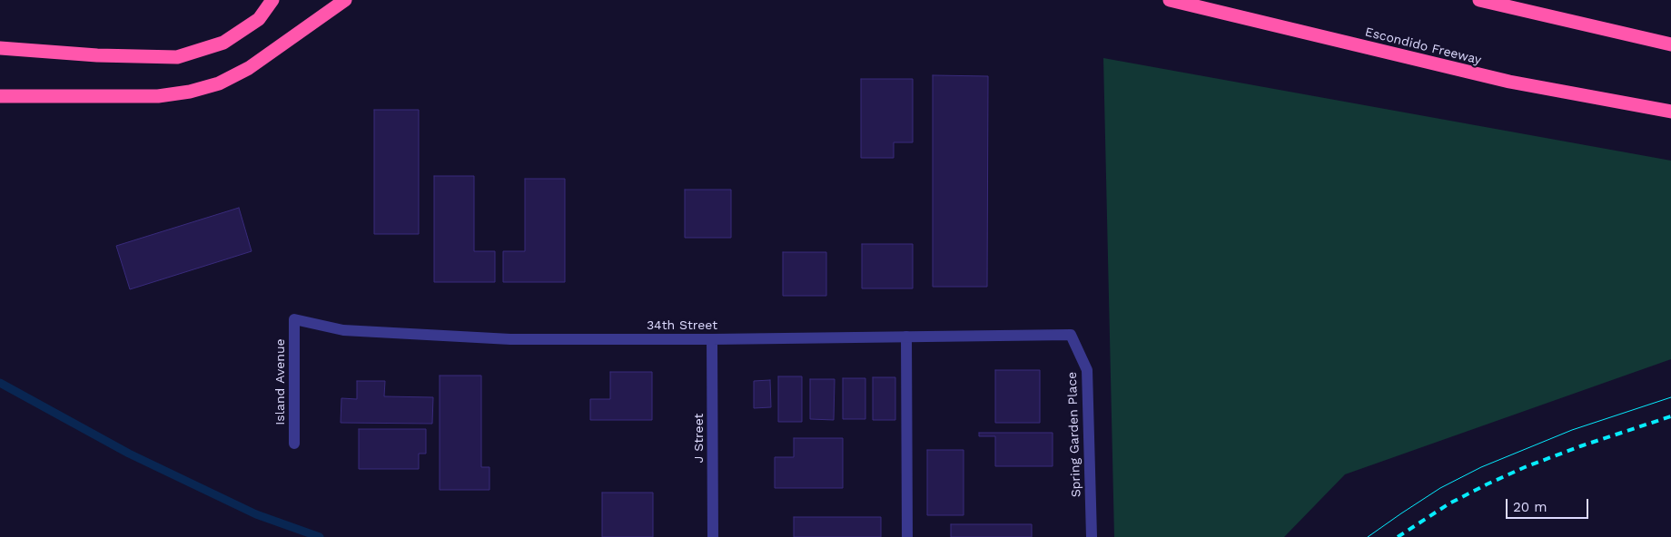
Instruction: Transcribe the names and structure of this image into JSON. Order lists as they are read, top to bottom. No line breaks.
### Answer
{"streets":{"highway":["Escondido Freeway"],"street":["34th Street","Island Avenue","Spring Garden Place","J Street"]},"crossings":[["34th Street","Island Avenue"],["34th Street","Spring Garden Place"],["34th Street","J Street"]],"scale_bar":"20 m"}
